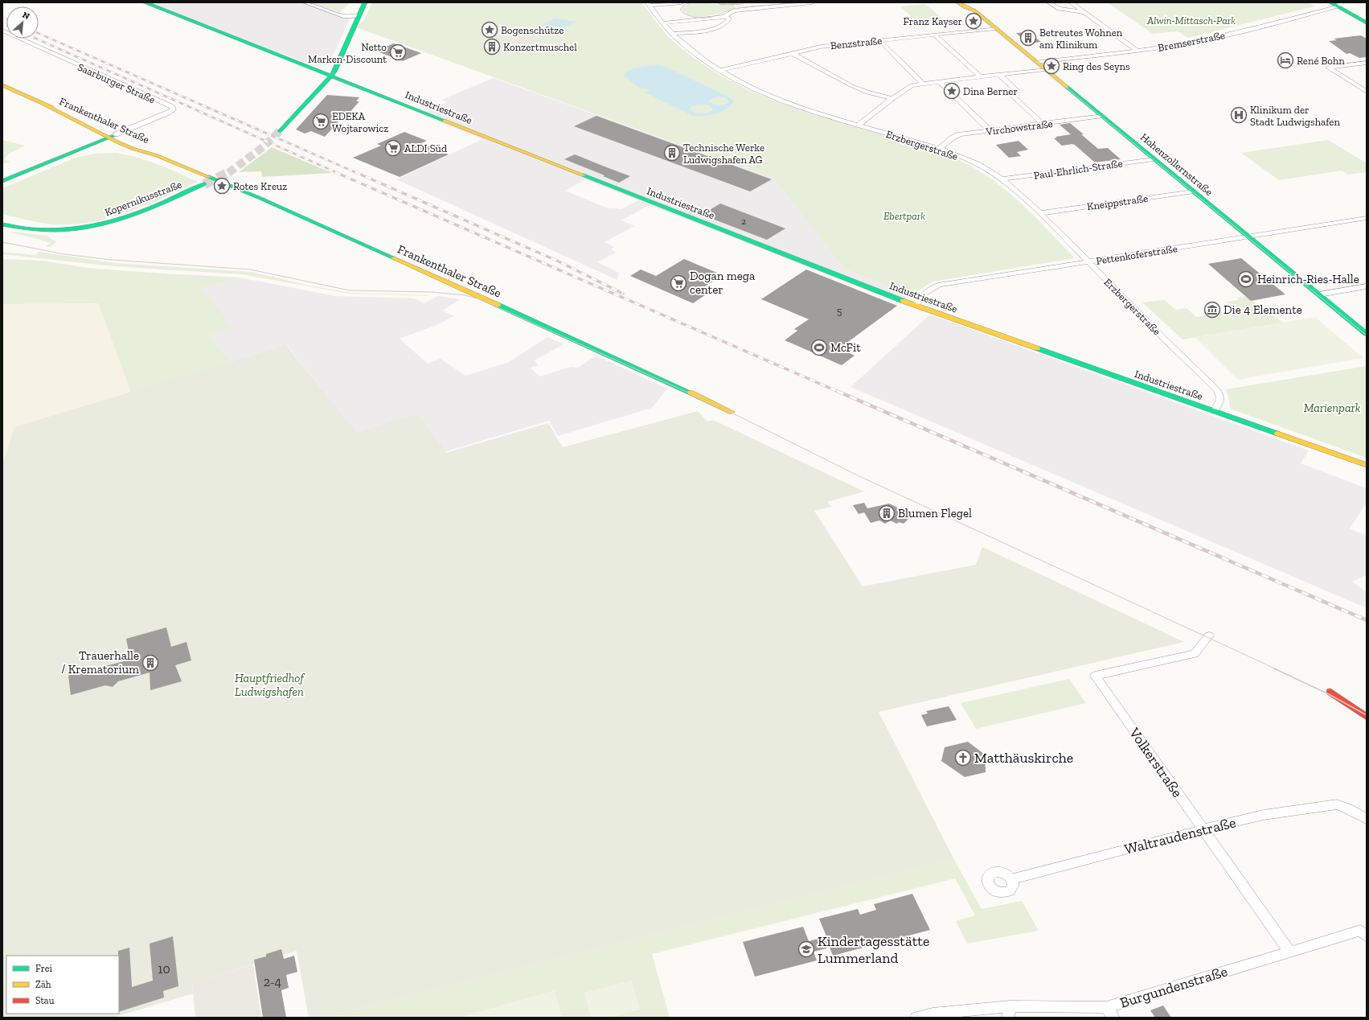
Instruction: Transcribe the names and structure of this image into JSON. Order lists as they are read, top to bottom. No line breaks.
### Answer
{"streets":{"street":["Bremserstraße","Benzstraße","Saarburger Straße","Industriestraße","Frankenthaler Straße","Virchowstraße","Erzbergerstraße","Hohenzollernstraße","Paul-Ehrlich-Straße","Kopernikusstraße","Kneippstraße","Pettenkoferstraße","Volkerstraße","Waltraudenstraße","Burgundenstraße"]},"crossings":[["Bremserstraße","Hohenzollernstraße"],["Benzstraße","Erzbergerstraße"],["Benzstraße","Hohenzollernstraße"],["Saarburger Straße","Frankenthaler Straße"],["Industriestraße","Erzbergerstraße"],["Industriestraße","Pettenkoferstraße"],["Virchowstraße","Erzbergerstraße"],["Virchowstraße","Hohenzollernstraße"],["Erzbergerstraße","Paul-Ehrlich-Straße"],["Erzbergerstraße","Kneippstraße"],["Erzbergerstraße","Pettenkoferstraße"],["Hohenzollernstraße","Paul-Ehrlich-Straße"],["Hohenzollernstraße","Kneippstraße"],["Hohenzollernstraße","Pettenkoferstraße"],["Volkerstraße","Waltraudenstraße"],["Volkerstraße","Burgundenstraße"]],"parks":["Alwin-Mittasch-Park","Ebertpark","Marienpark","Hauptfriedhof Ludwigshafen"],"places":{"place":["Franz Kayser","Bogenschütze","Ring des Seyns","Dina Berner","Rotes Kreuz"],"building":["Betreutes Wohnen am Klinikum","Konzertmuschel","Technische Werke Ludwigshafen AG","Blumen Flegel","Trauerhalle / Krematorium"],"supermarket":["Netto Marken-Discount","EDEKA Wojtarowicz","ALDI Süd","Dogan mega center"],"hotel":["René Bohn"],"hospital":["Klinikum der Stadt Ludwigshafen"],"sports":["Heinrich-Ries-Halle","McFit"],"museum":["Die 4 Elemente"],"church":["Matthäuskirche"],"school or university":["Kindertagesstätte Lummerland"]},"house_numbers":["2","5","10","2-4"],"legend":["Frei","Zäh","Stau"],"north":"top right"}
